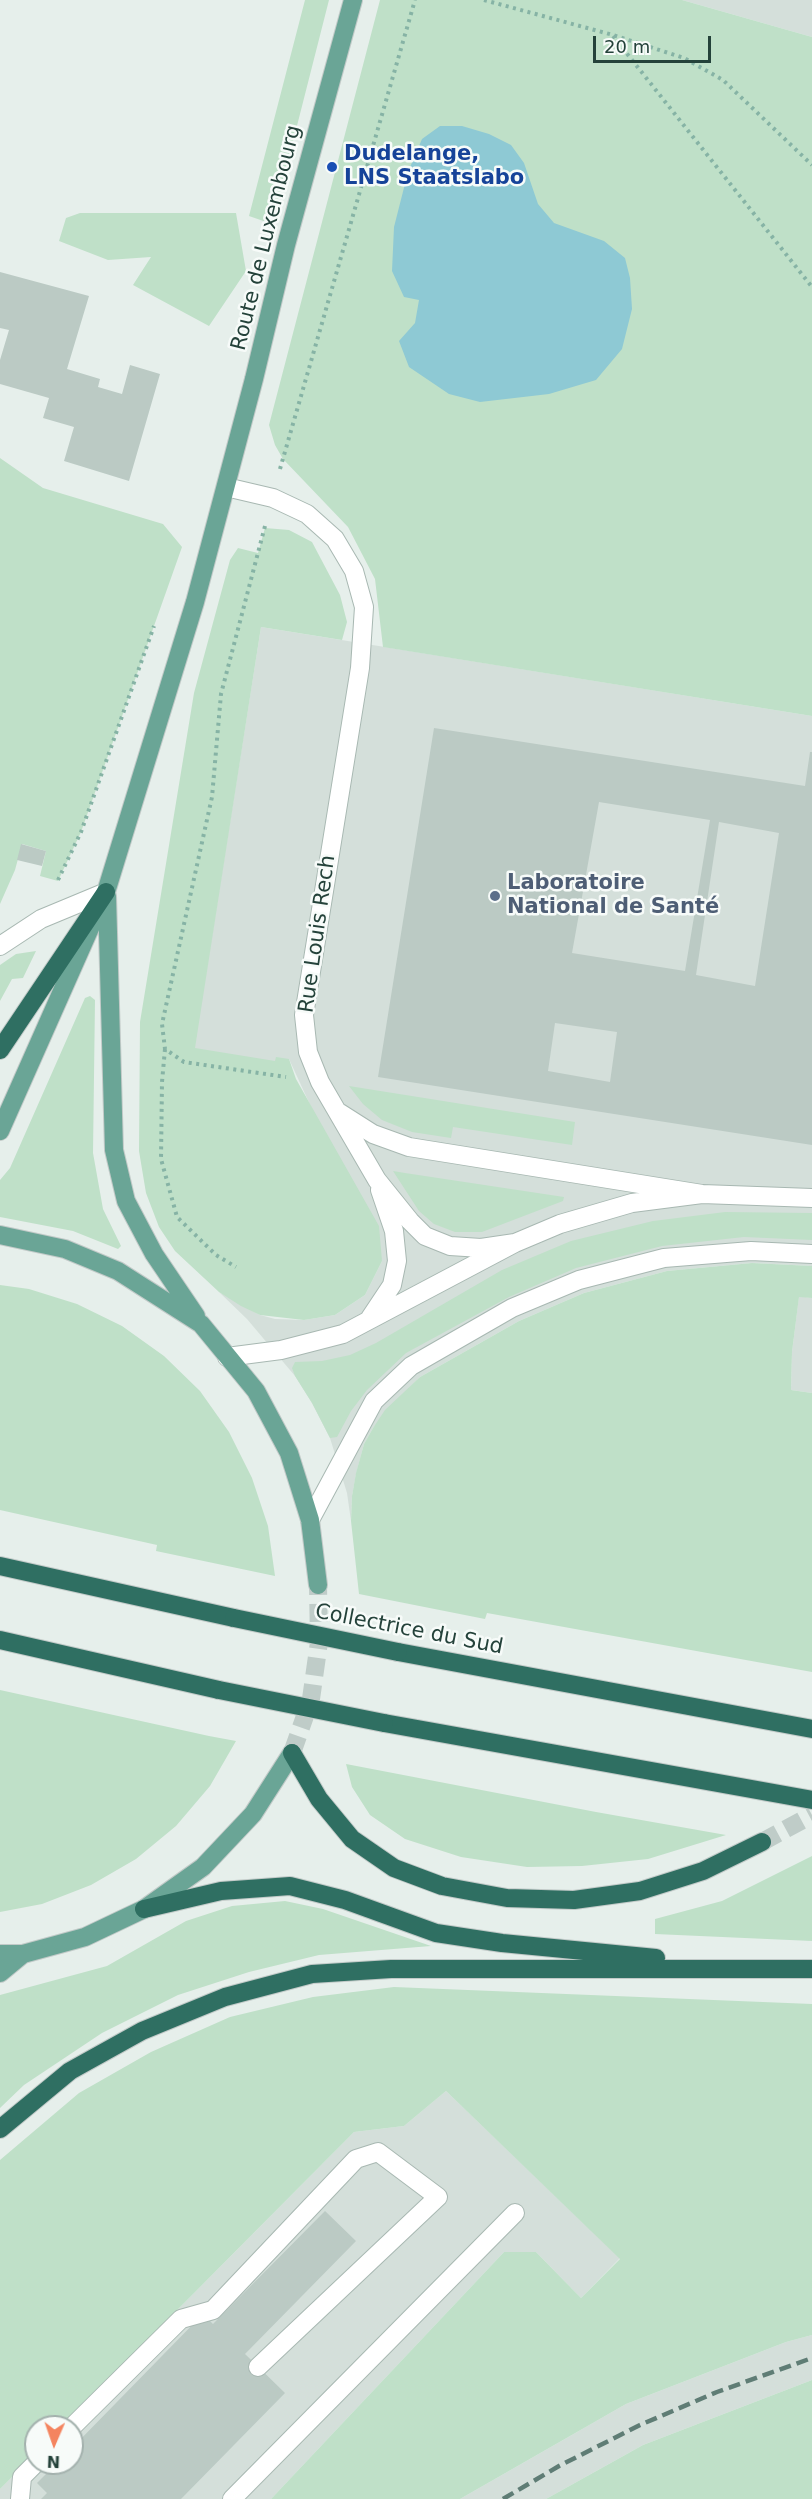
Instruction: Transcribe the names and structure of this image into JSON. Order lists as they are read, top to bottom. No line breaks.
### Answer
{"streets":{"highway":["Collectrice du Sud"],"main road":["Route de Luxembourg"],"street":["Rue Louis Rech"]},"crossings":[["Route de Luxembourg","Rue Louis Rech"]],"places":["Dudelange, LNS Staatslabo","Laboratoire National de Santé"],"scale_bar":"20 m","north":"bottom"}
